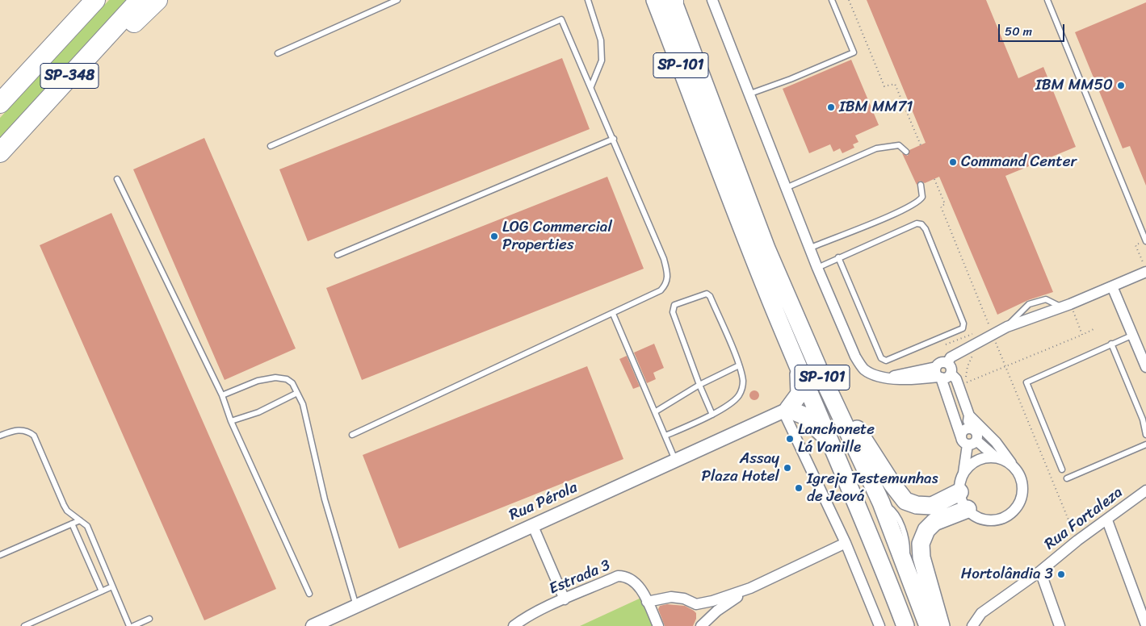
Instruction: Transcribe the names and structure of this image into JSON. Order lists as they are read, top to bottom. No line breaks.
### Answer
{"streets":{"highway":["SP-101","SP-348"],"street":["Rua Pérola","Rua Fortaleza","Estrada 3"]},"places":["IBM MM50","IBM MM71","Command Center","LOG Commercial Properties","Lanchonete Lá Vanille","Assay Plaza Hotel","Igreja Testemunhas de Jeová","Hortolândia 3"],"scale_bar":"50 m"}
